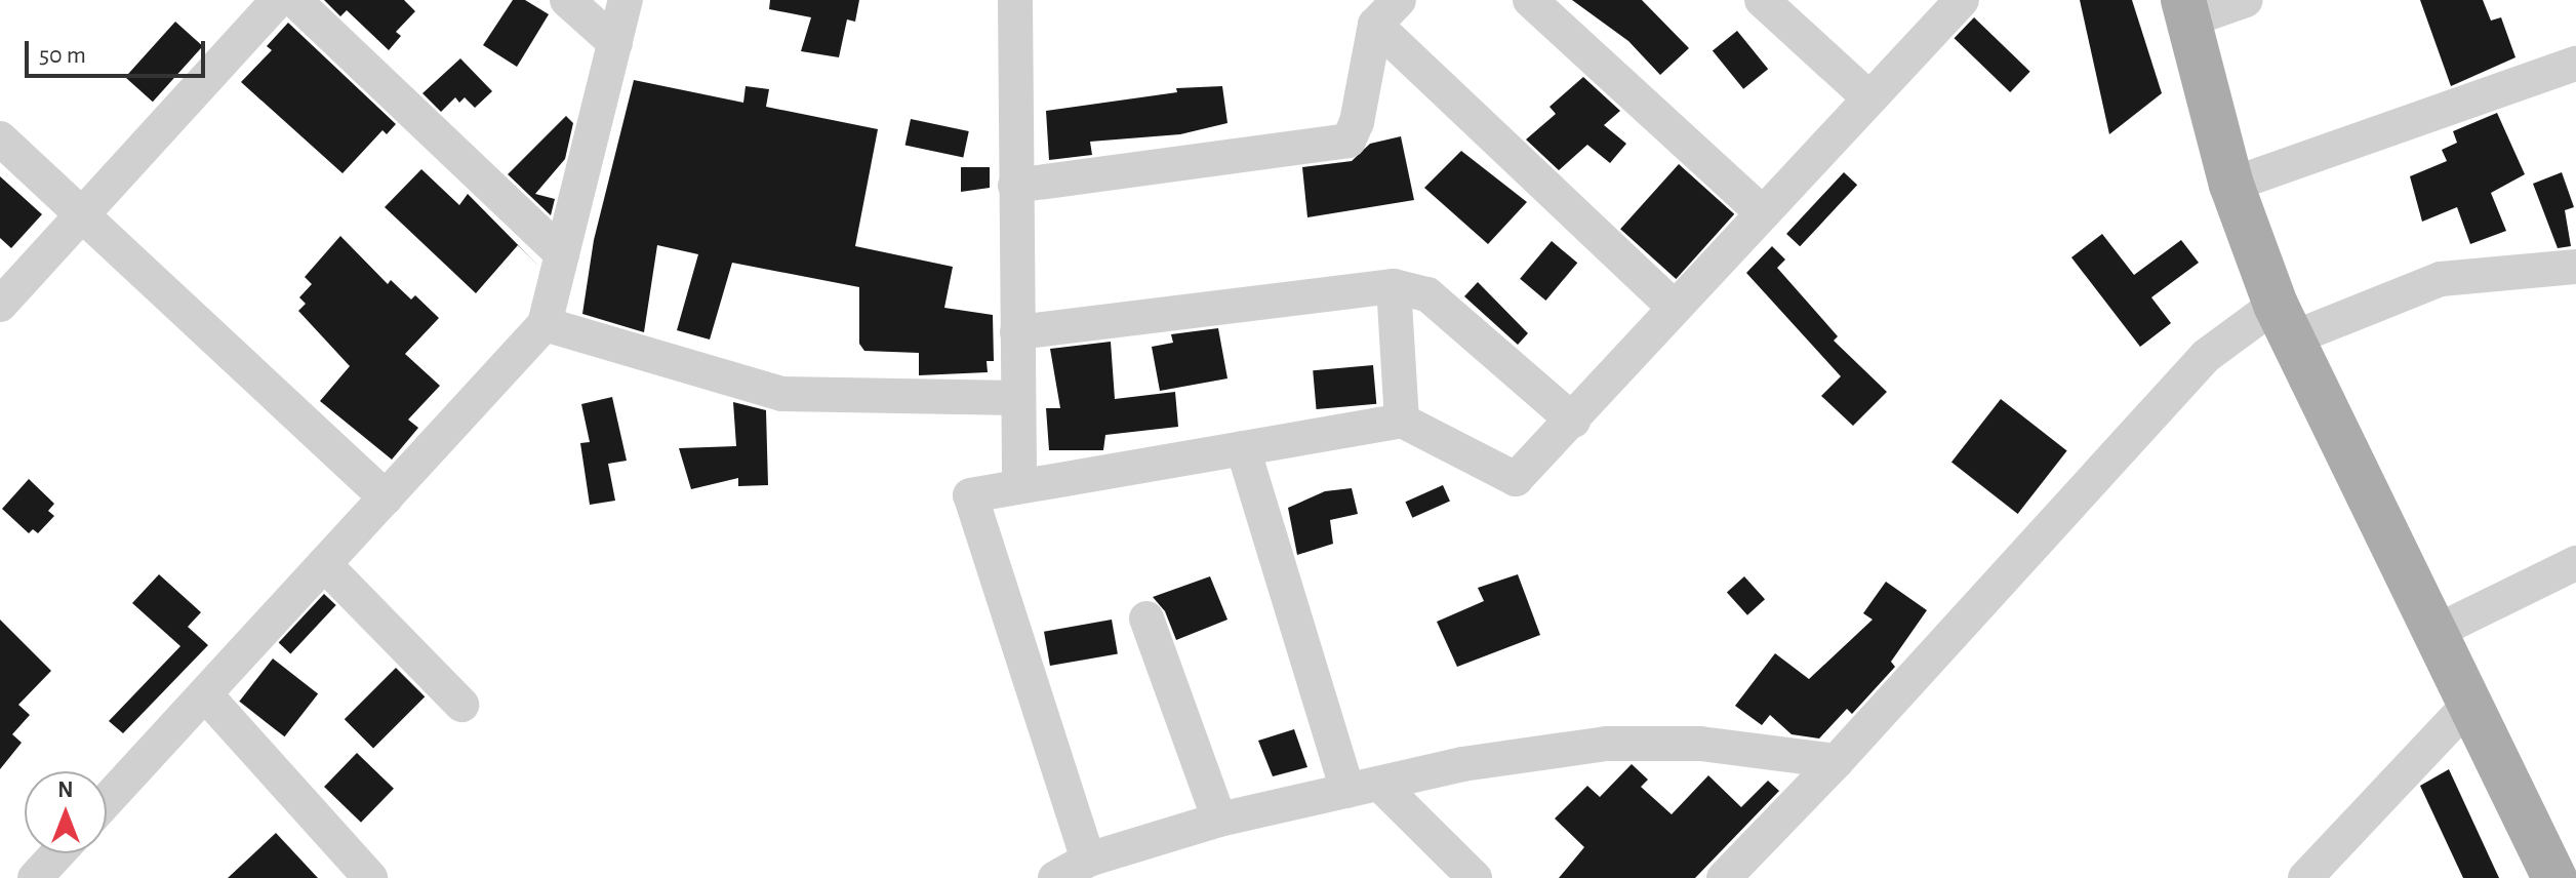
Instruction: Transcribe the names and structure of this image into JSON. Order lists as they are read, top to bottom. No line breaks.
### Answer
{"scale_bar":"50 m","north":"top"}
